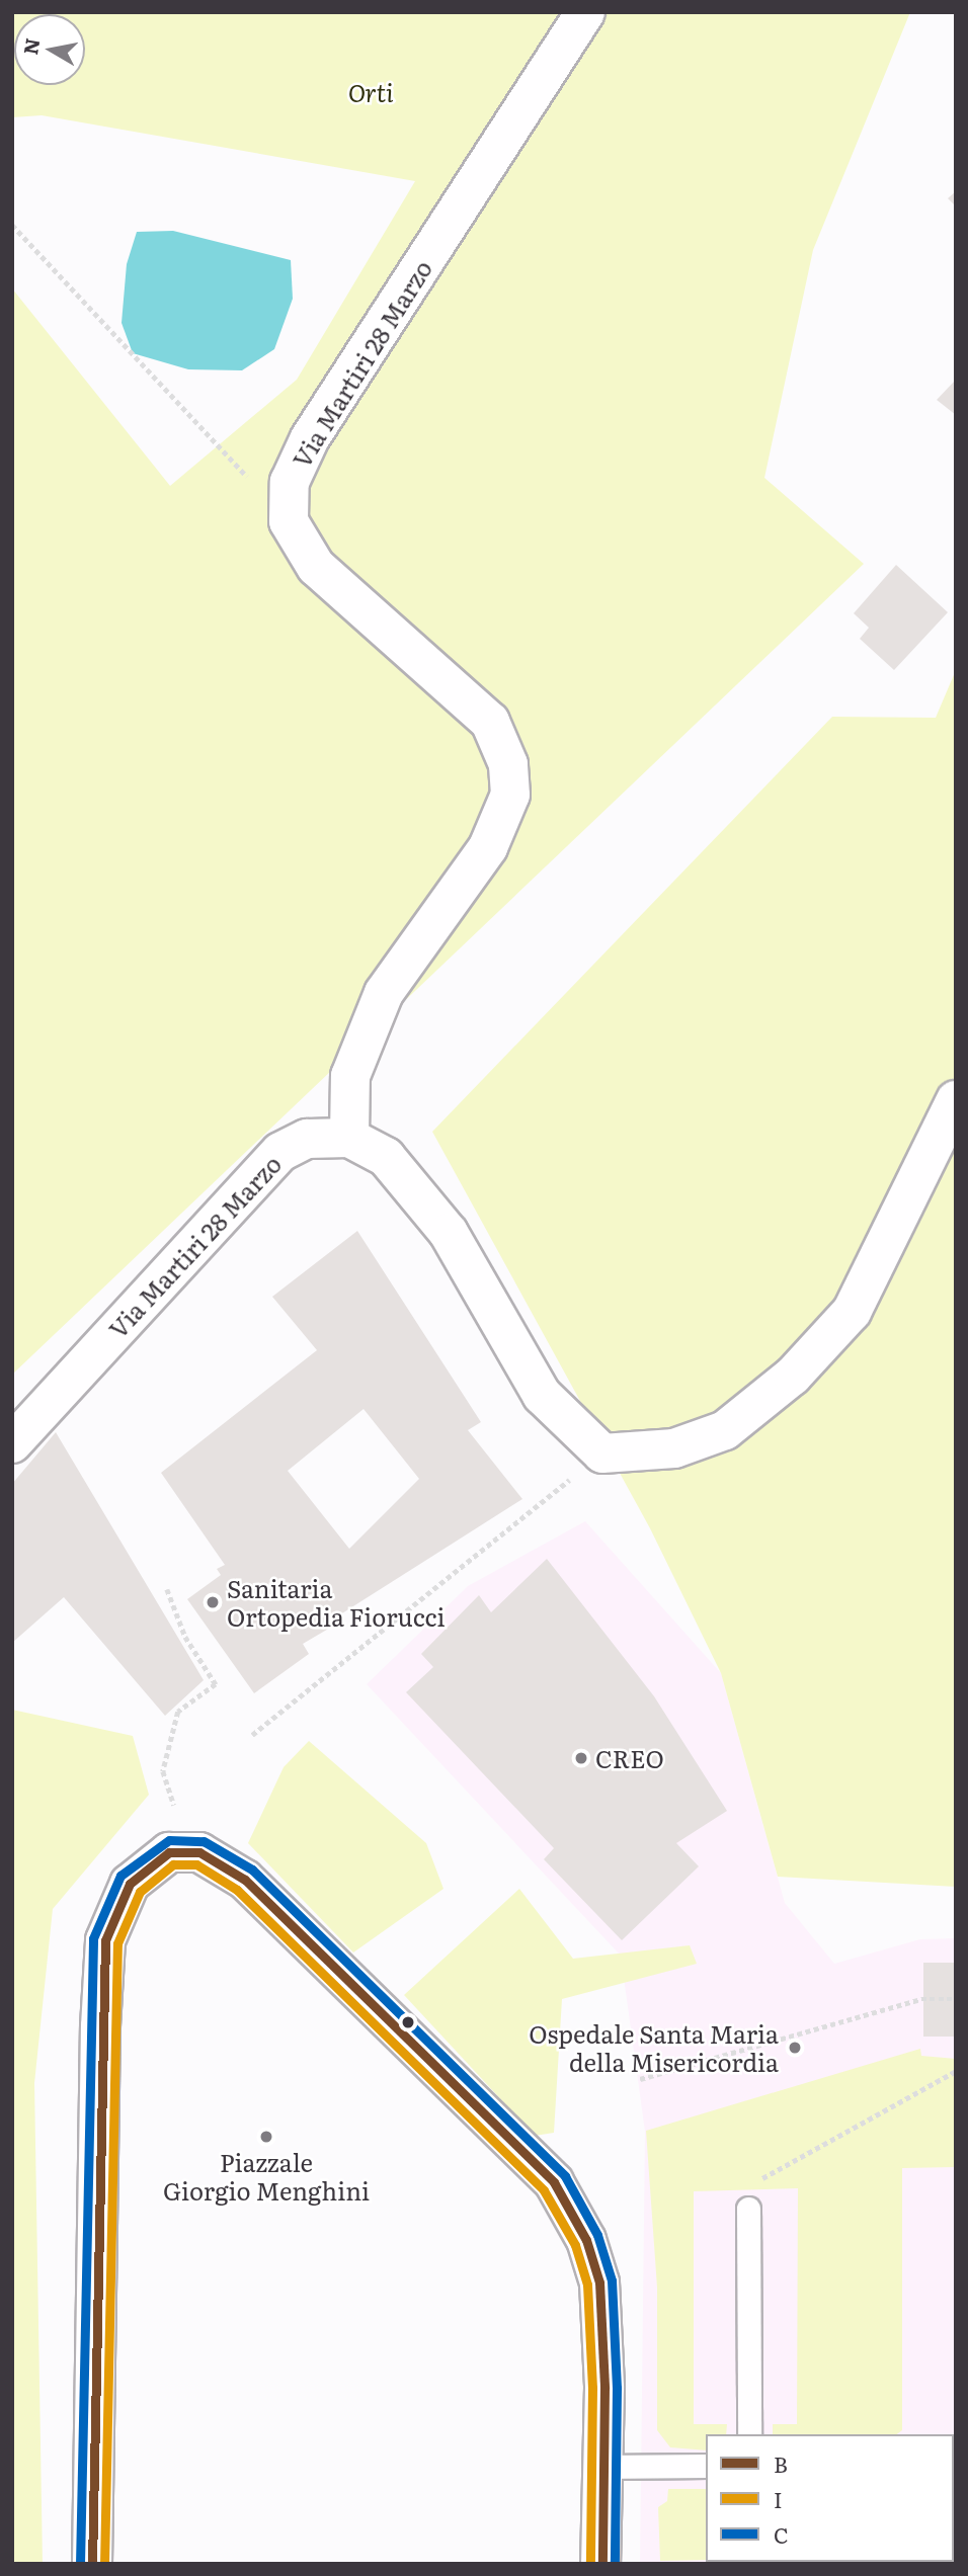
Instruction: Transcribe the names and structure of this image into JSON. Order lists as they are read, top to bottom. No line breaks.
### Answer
{"streets":{"street":["Via Martiri 28 Marzo"]},"parks":["Orti"],"places":["Sanitaria Ortopedia Fiorucci","CREO","Ospedale Santa Maria della Misericordia","Piazzale Giorgio Menghini"],"lines":["transit line C","transit line B","transit line I"],"legend":["B","I","C"],"north":"left"}
